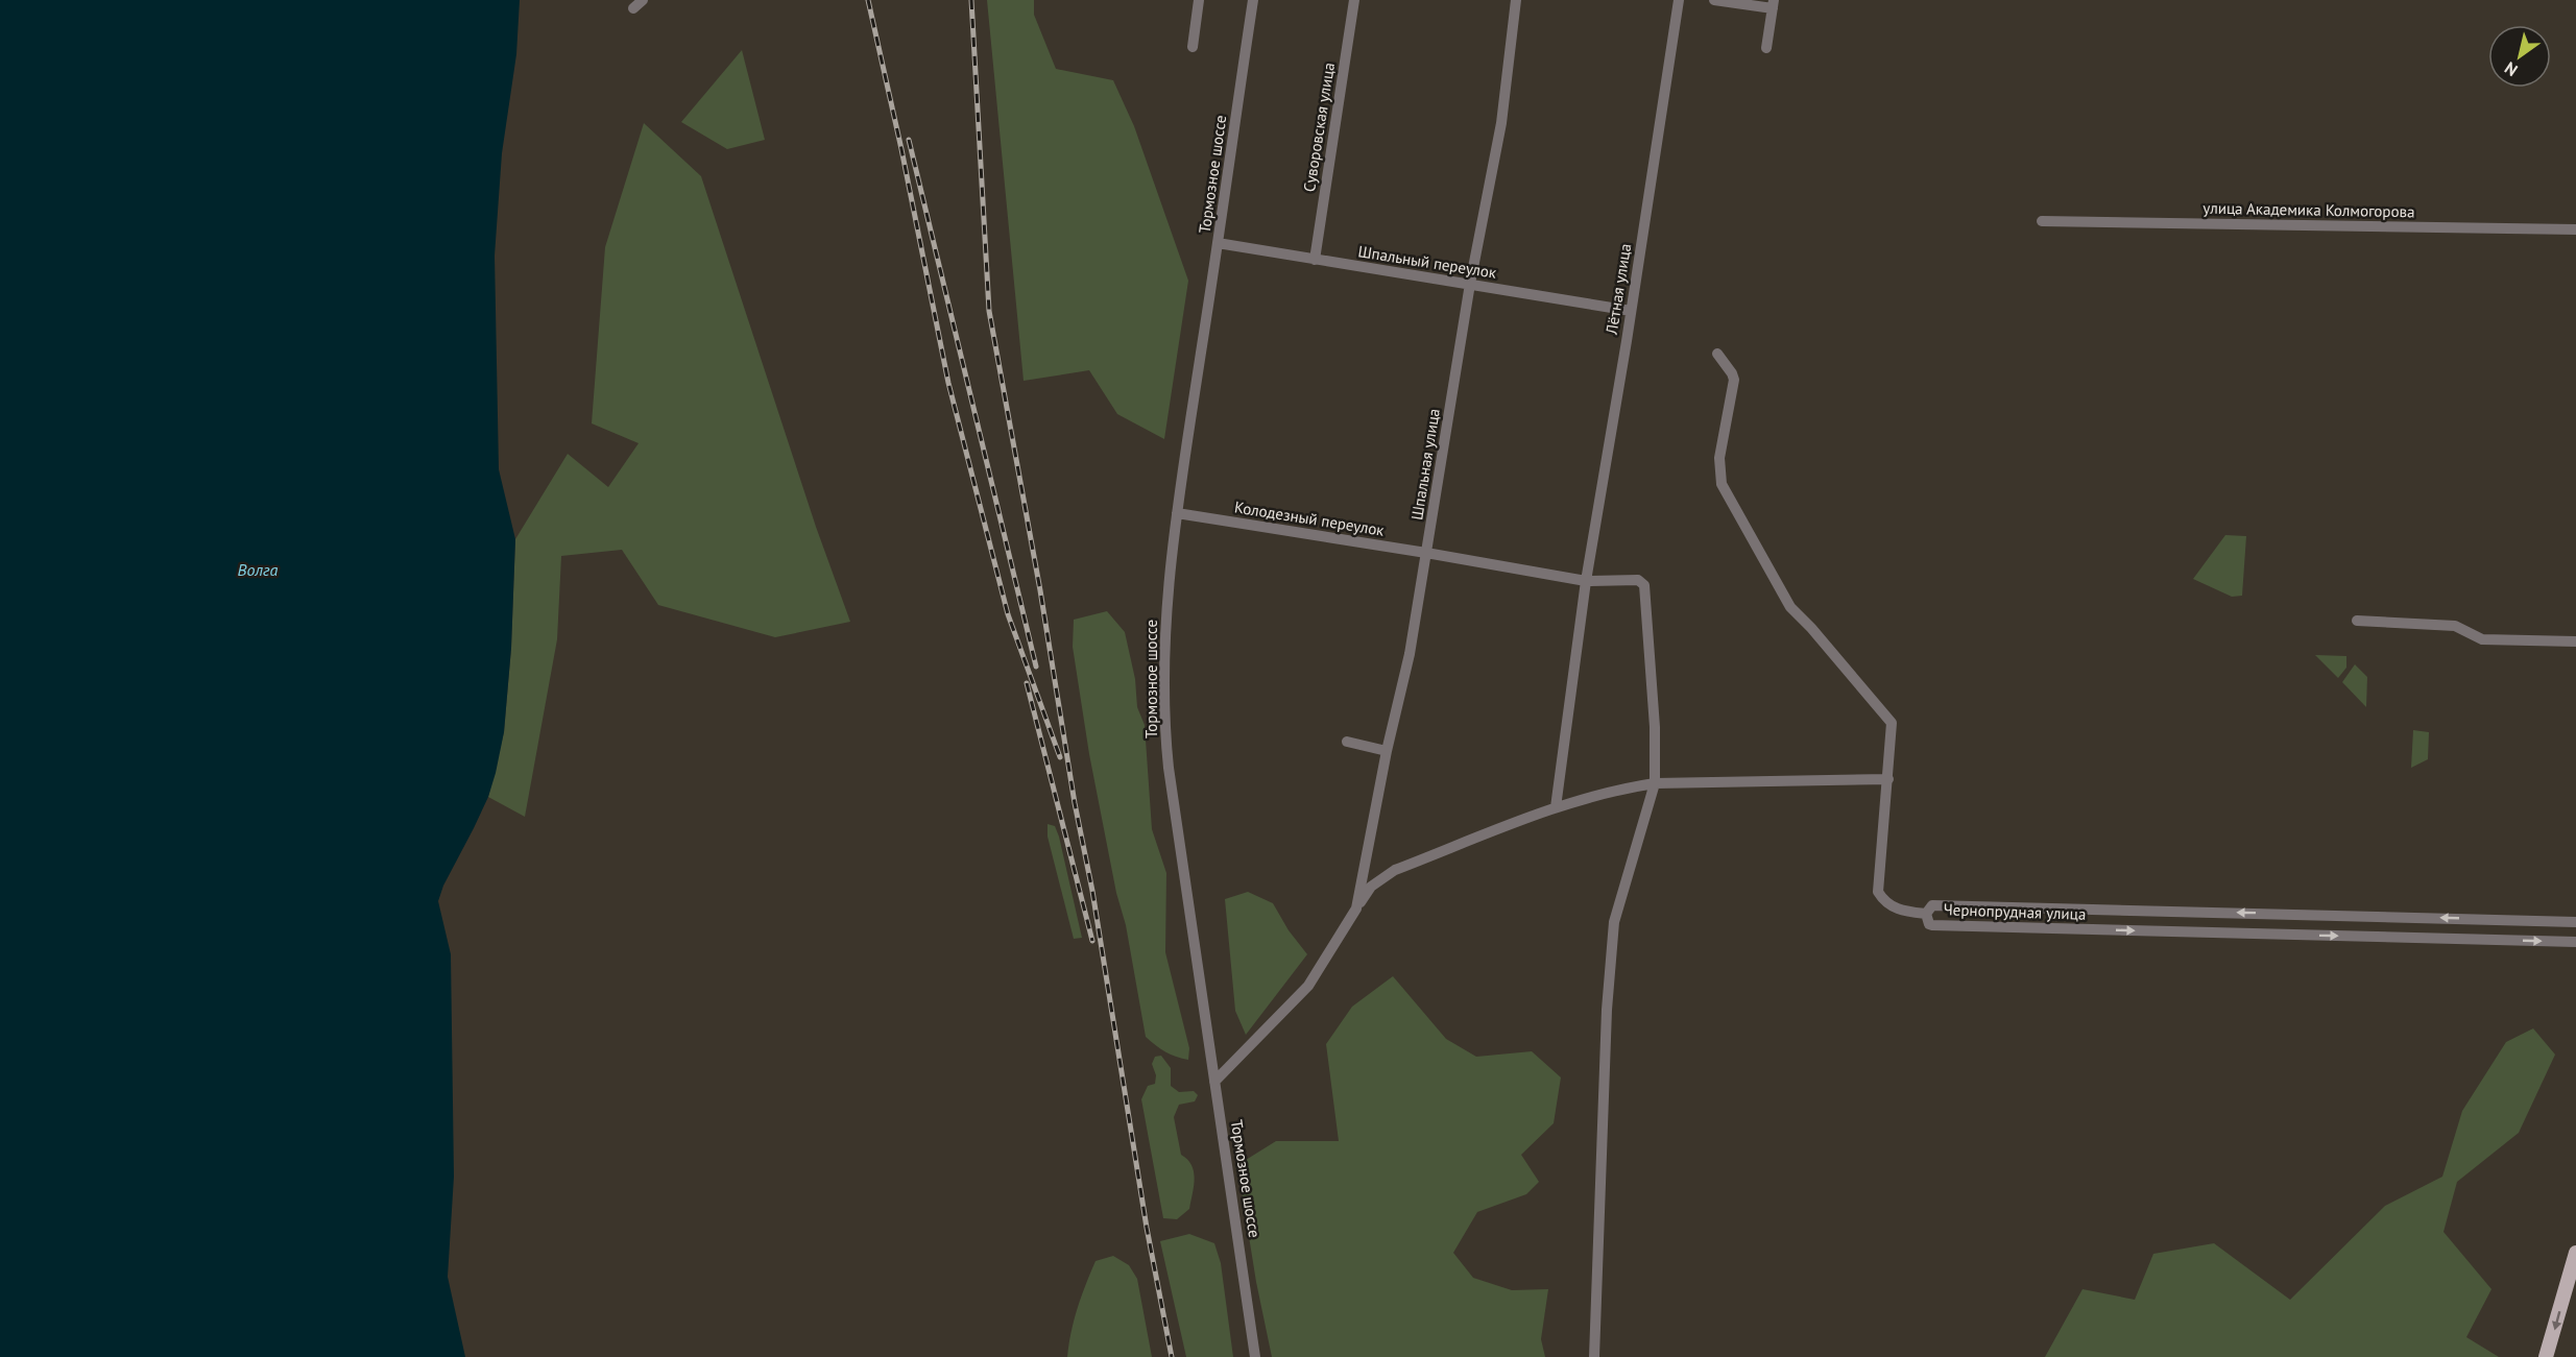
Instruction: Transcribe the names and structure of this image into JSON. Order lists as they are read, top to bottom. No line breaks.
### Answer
{"streets":{"street":["Суворовская улица","Тормозное шоссе","улица Академика Колмогорова","Шпальный переулок","Лётная улица","Шпальная улица","Колодезный переулок","Чернопрудная улица"]},"crossings":[["Суворовская улица","Шпальный переулок"],["Тормозное шоссе","Шпальный переулок"],["Тормозное шоссе","Шпальная улица"],["Тормозное шоссе","Колодезный переулок"],["Шпальный переулок","Лётная улица"],["Шпальный переулок","Шпальная улица"],["Лётная улица","Колодезный переулок"],["Шпальная улица","Колодезный переулок"]],"water":["Волга"],"north":"bottom left"}
